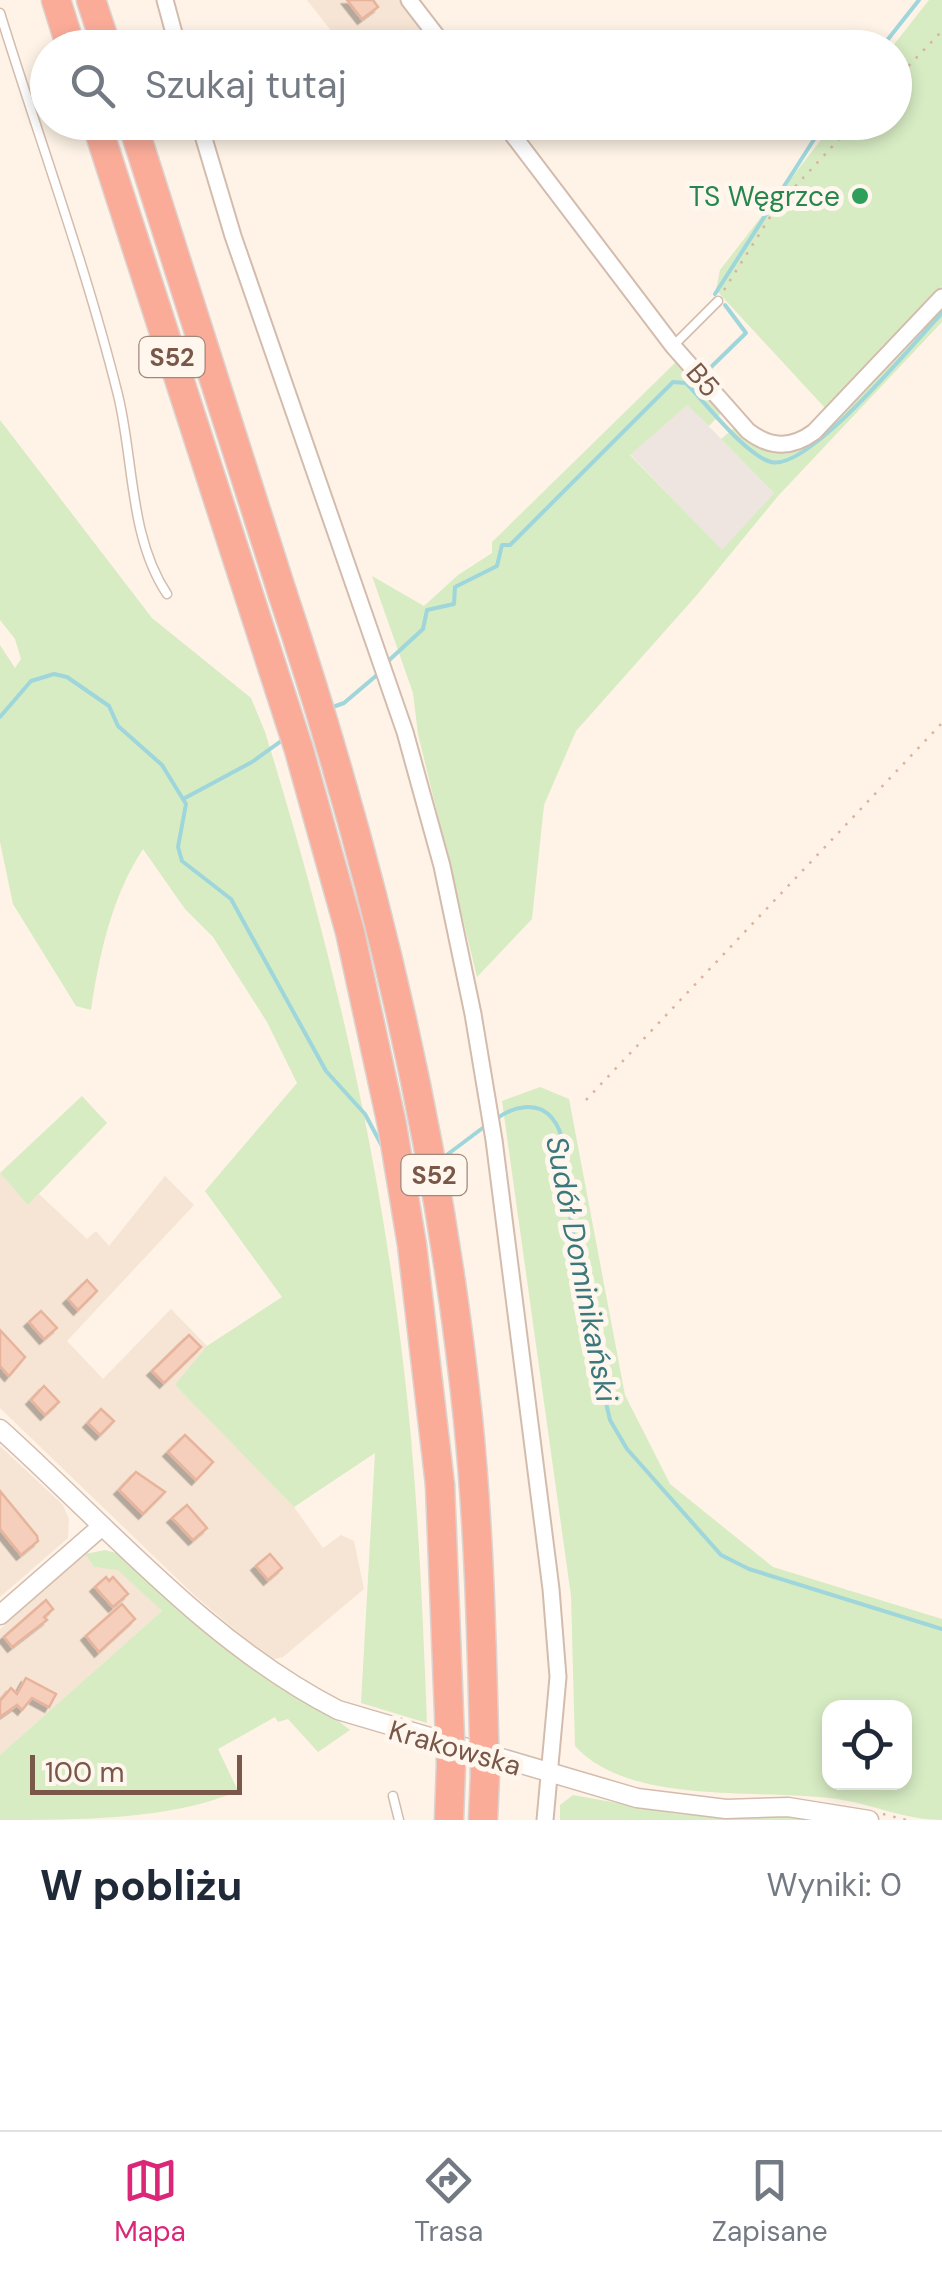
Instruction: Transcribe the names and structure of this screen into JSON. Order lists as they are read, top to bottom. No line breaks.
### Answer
{"streets":{"highway":["S52"],"street":["B5","Krakowska"]},"water":["Sudół Dominikański"],"places":["TS Węgrzce"],"scale_bar":"100 m","page":{"search":"Szukaj tutaj","scale":"100 m","heading":["W pobliżu","Wyniki: 0"],"nav":["Mapa","Trasa","Zapisane"]}}
